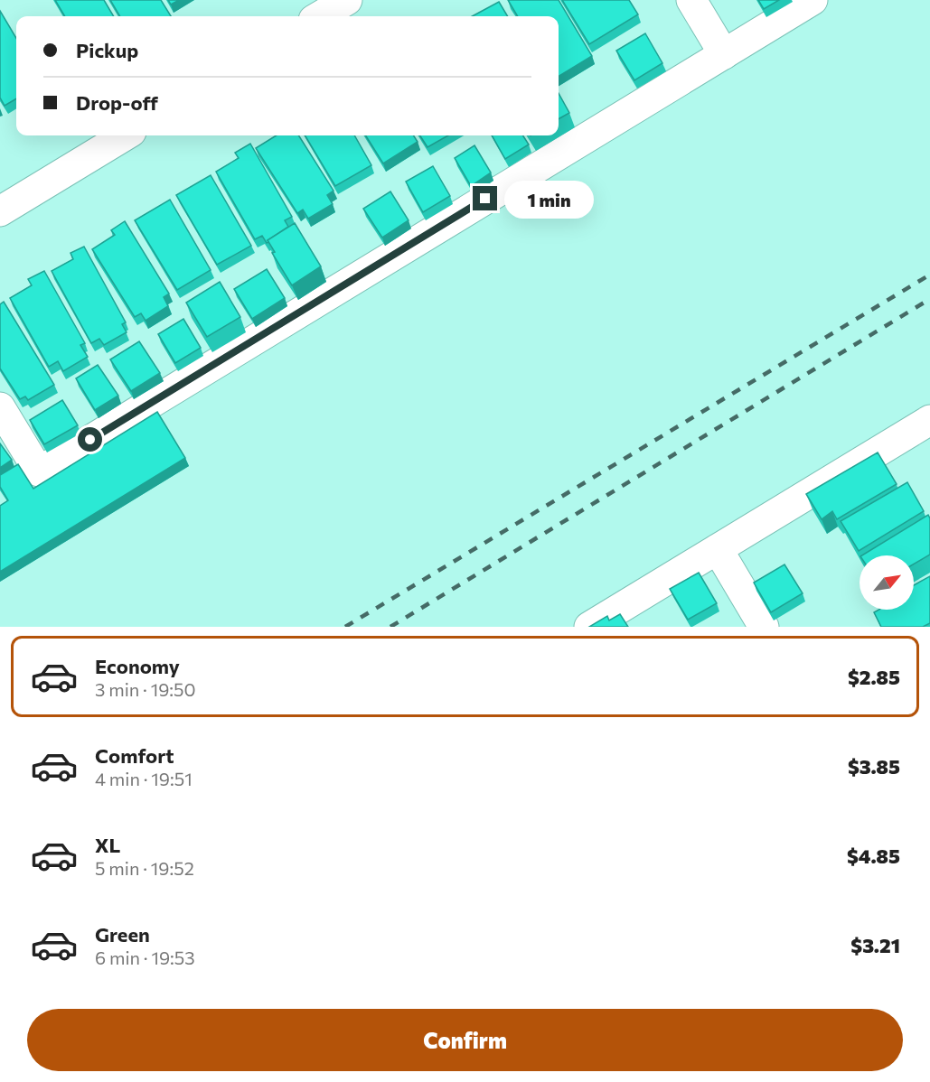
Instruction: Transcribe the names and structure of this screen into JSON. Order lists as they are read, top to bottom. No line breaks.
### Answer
{"north":"top right","page":{"banner":["Pickup","Drop-off"],"bubble":"1 min","list":[{"name":"Economy","note":"3 min · 19:50","value":"$2.85"},{"name":"Comfort","note":"4 min · 19:51","value":"$3.85"},{"name":"XL","note":"5 min · 19:52","value":"$4.85"},{"name":"Green","note":"6 min · 19:53","value":"$3.21"}],"buttons":"Confirm"}}
